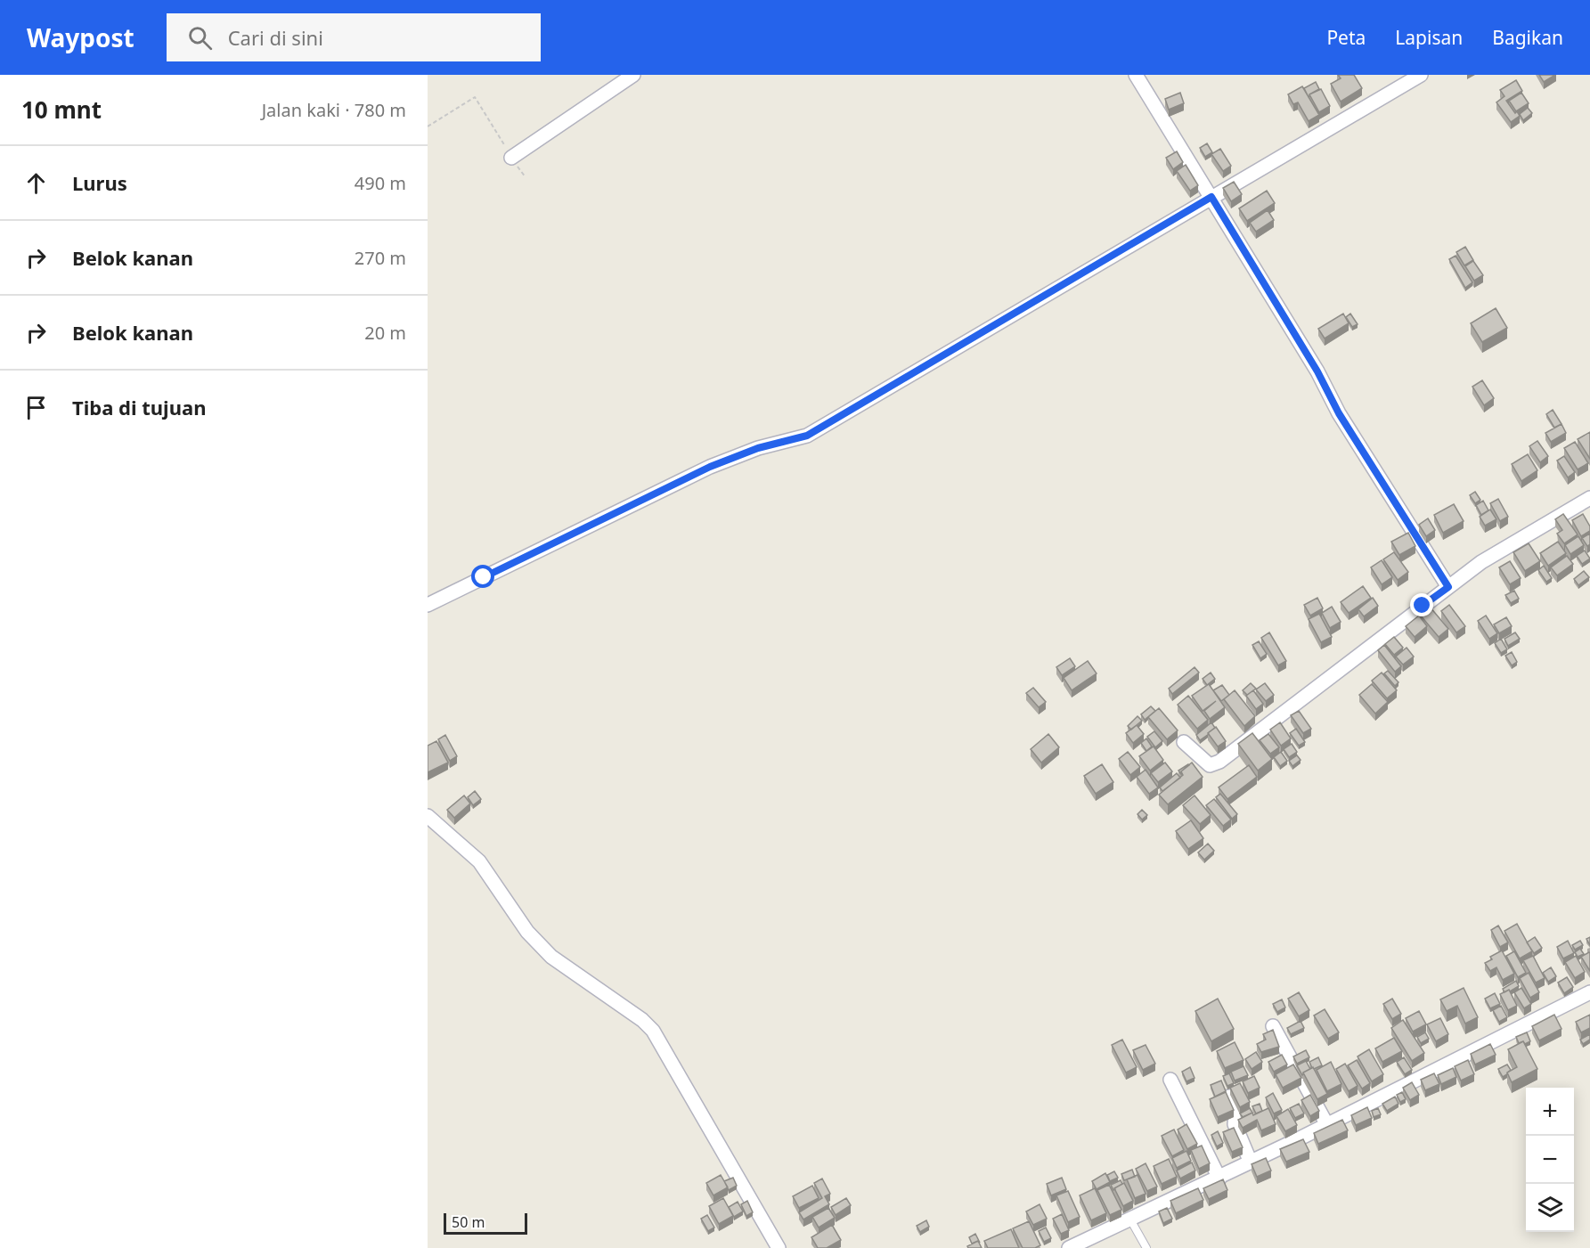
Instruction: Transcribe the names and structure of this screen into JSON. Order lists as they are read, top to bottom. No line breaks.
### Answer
{"scale_bar":"50 m","page":{"header":"Waypost","search":"Cari di sini","nav":["Peta","Lapisan","Bagikan"],"heading":["10 mnt","Jalan kaki · 780 m"],"list":[["Lurus","490 m"],["Belok kanan","270 m"],["Belok kanan","20 m"],"Tiba di tujuan"],"map_buttons":["+","−"],"scale":"50 m"}}
